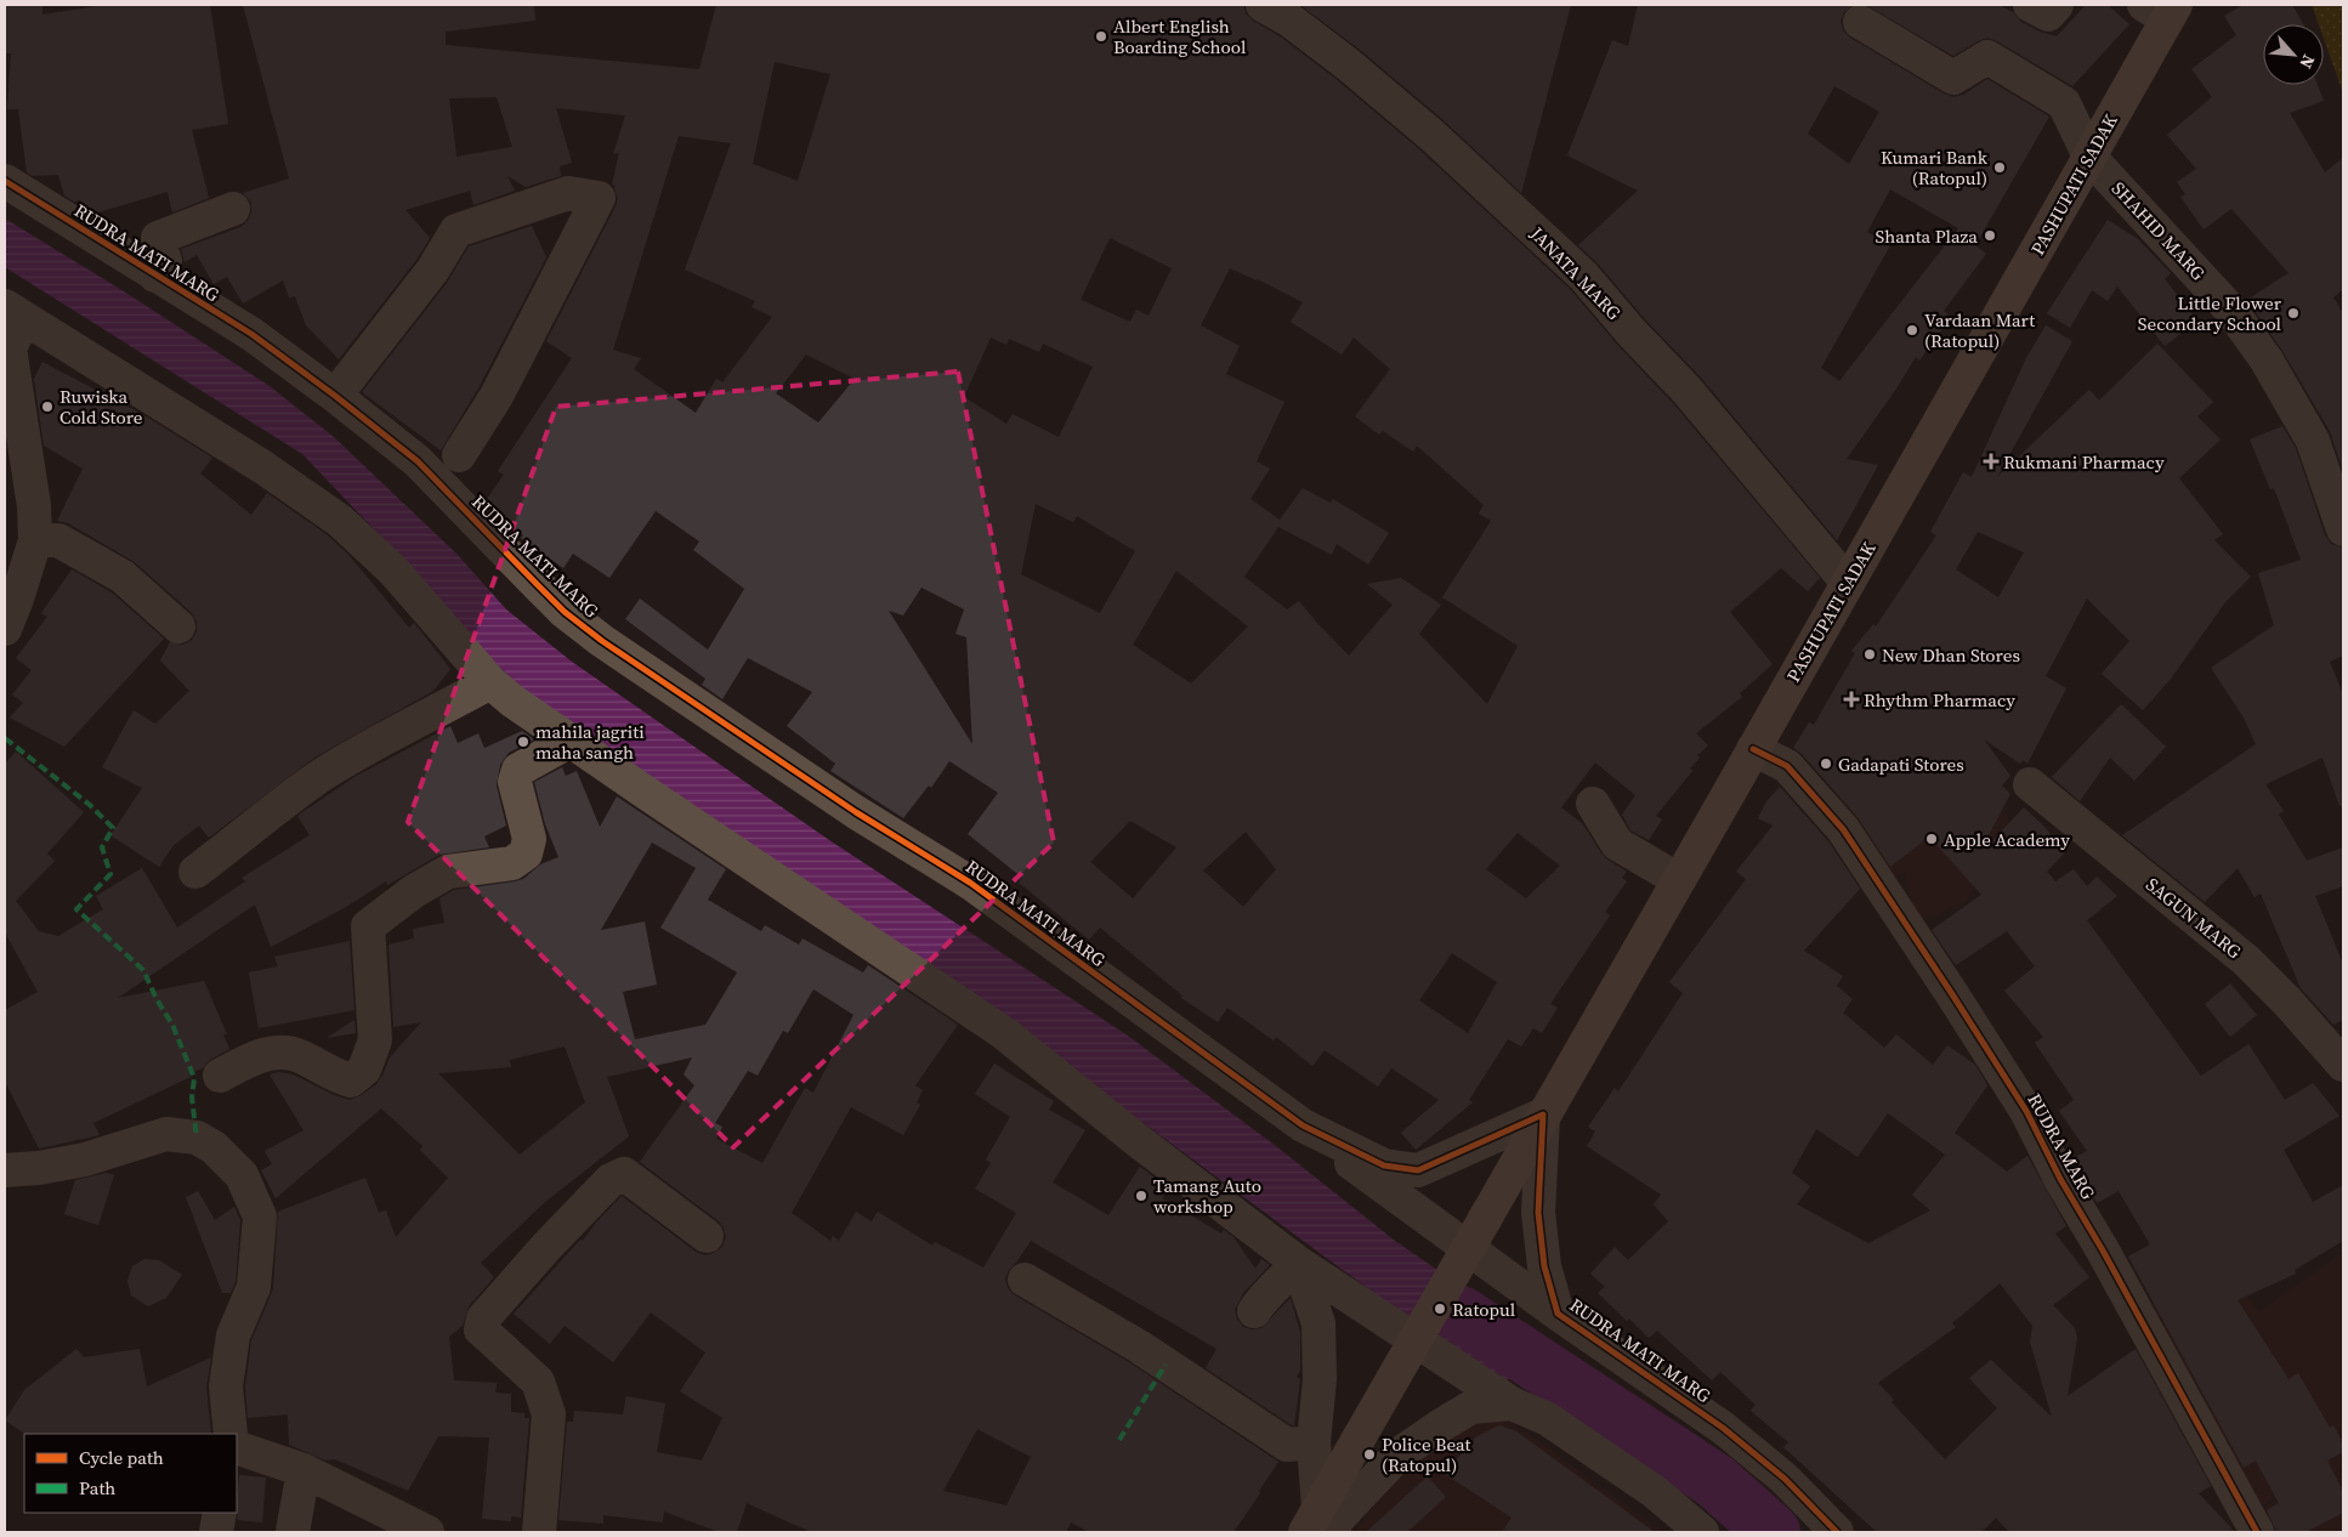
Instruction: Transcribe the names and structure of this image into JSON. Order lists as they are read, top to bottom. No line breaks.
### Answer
{"streets":{"main road":["PASHUPATI SADAK"],"street":["SHAHID MARG","RUDRA MATI MARG","JANATA MARG","SAGUN MARG","RUDRA MARG"]},"crossings":[["PASHUPATI SADAK","SHAHID MARG"],["PASHUPATI SADAK","RUDRA MATI MARG"],["PASHUPATI SADAK","JANATA MARG"],["PASHUPATI SADAK","RUDRA MARG"]],"places":{"other":["Albert English Boarding School","Kumari Bank (Ratopul)","Shanta Plaza","Little Flower Secondary School","Vardaan Mart (Ratopul)","Ruwiska Cold Store","New Dhan Stores","mahila jagriti maha sangh","Gadapati Stores","Apple Academy","Tamang Auto workshop","Ratopul","Police Beat (Ratopul)"],"health":["Rukmani Pharmacy","Rhythm Pharmacy"]},"legend":["Cycle path","Path"],"north":"bottom right"}
